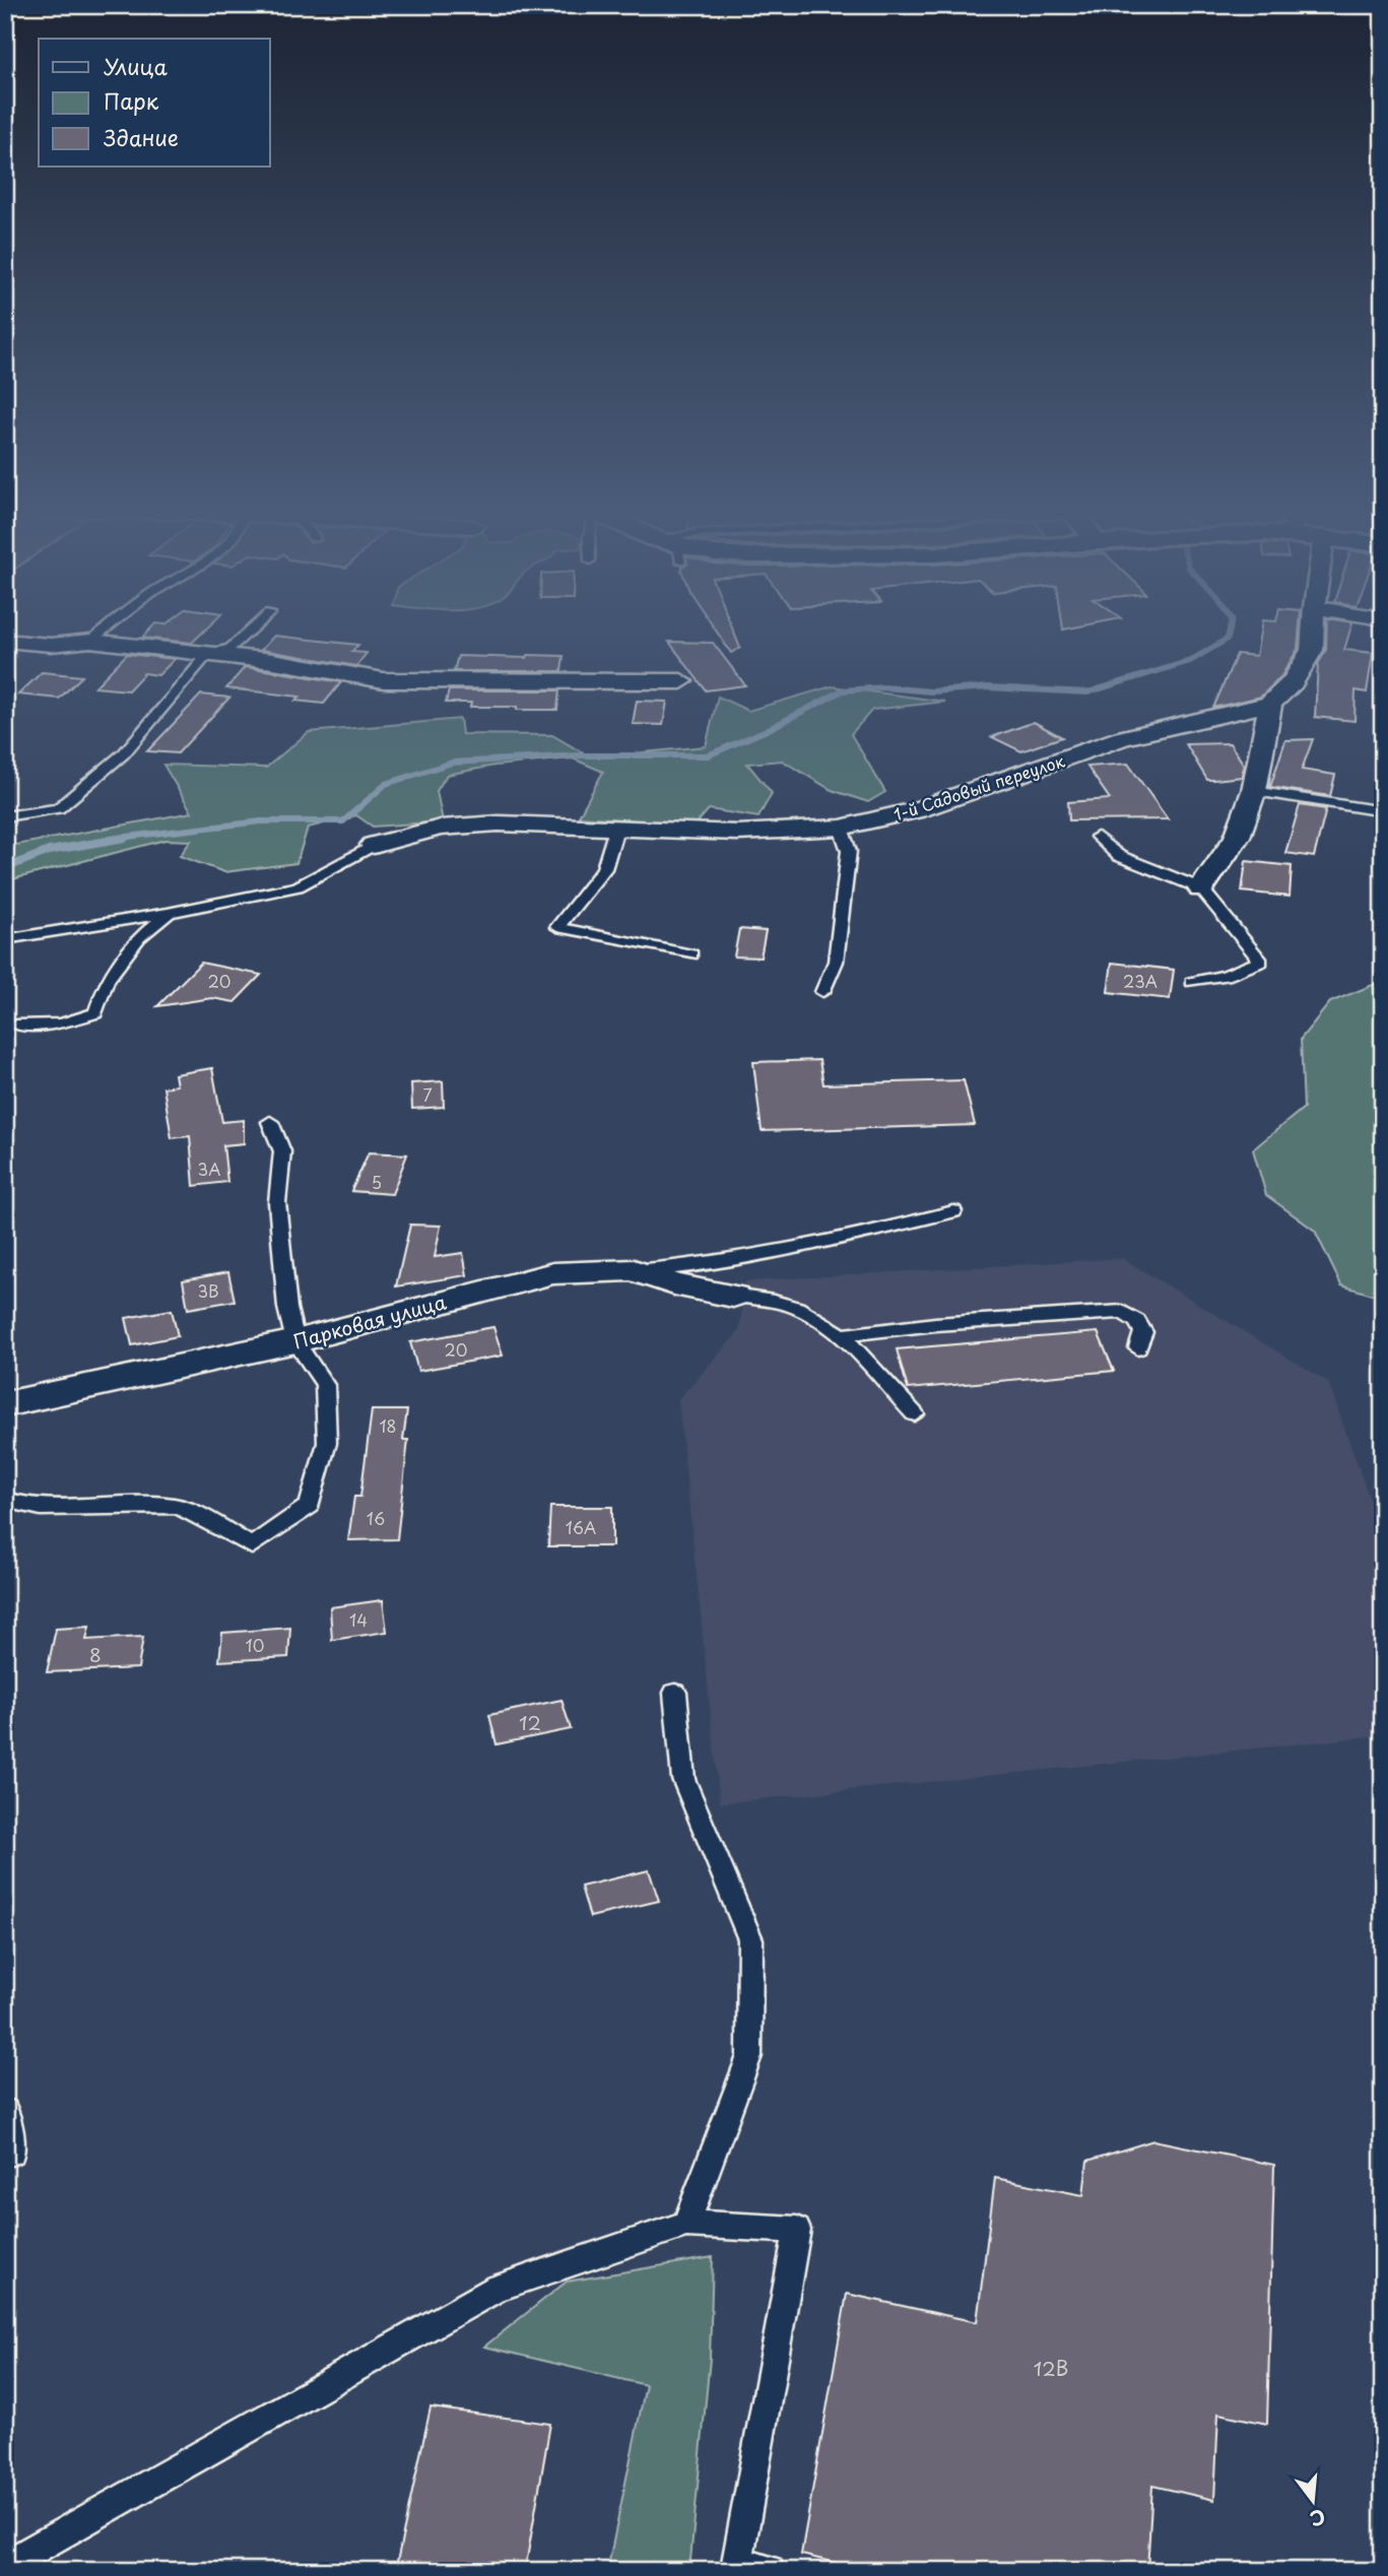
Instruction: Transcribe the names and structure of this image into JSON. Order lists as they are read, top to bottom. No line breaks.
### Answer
{"streets":{"street":["1-й Садовый переулок","Парковая улица"]},"house_numbers":["20","23А","7","3А","5","3В","20","18","16","16А","14","10","8","12","12В"],"legend":["Улица","Парк","Здание"],"north":"bottom"}
